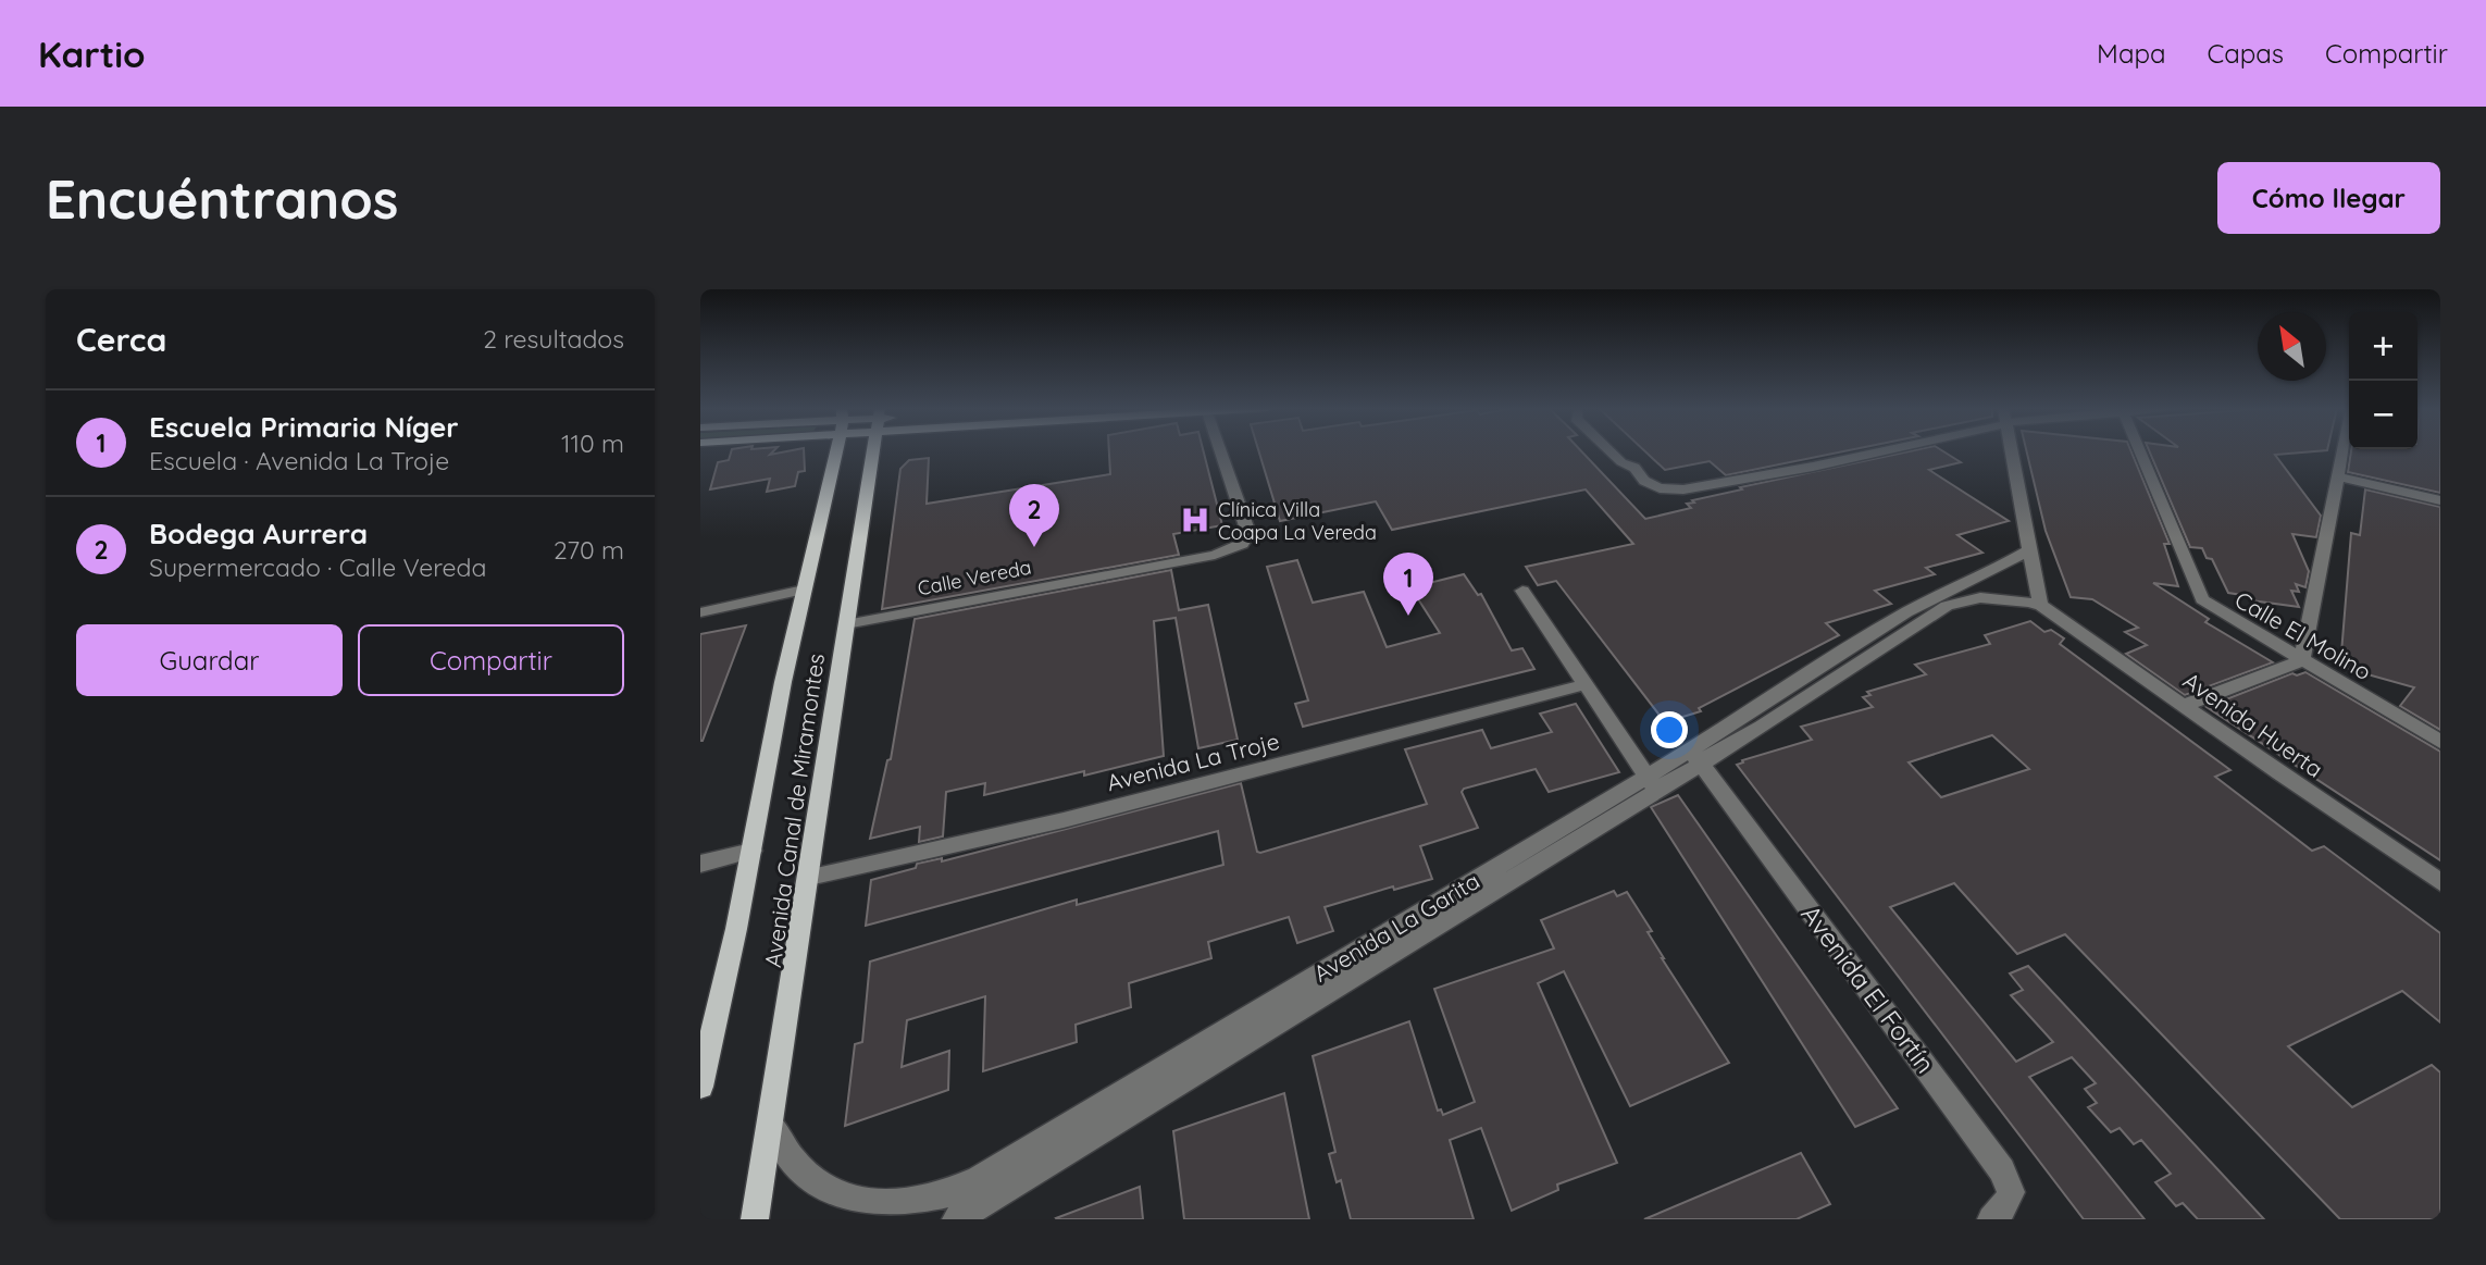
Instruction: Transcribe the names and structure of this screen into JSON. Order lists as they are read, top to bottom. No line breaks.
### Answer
{"streets":{"main road":["Avenida Canal de Miramontes"],"street":["Calle Vereda","Calle El Molino","Avenida Huerta","Avenida La Troje","Avenida La Garita","Avenida El Fortín"]},"crossings":[["Calle Vereda","Avenida Canal de Miramontes"],["Avenida Huerta","Avenida La Garita"],["Avenida La Troje","Avenida Canal de Miramontes"],["Avenida Canal de Miramontes","Avenida La Garita"],["Avenida La Garita","Avenida El Fortín"]],"places":{"hospital":["Clínica Villa Coapa La Vereda"]},"north":"top left","page":{"header":"Kartio","nav":["Mapa","Capas","Compartir"],"buttons":["Cómo llegar",["Guardar","Compartir"]],"title":"Encuéntranos","heading":["Cerca","2 resultados"],"map_buttons":["+","−"],"list":[{"mark":"1","name":"Escuela Primaria Níger","note":"Escuela · Avenida La Troje","value":"110 m"},{"mark":"2","name":"Bodega Aurrera","note":"Supermercado · Calle Vereda","value":"270 m"}],"pins":["2","1"]}}
